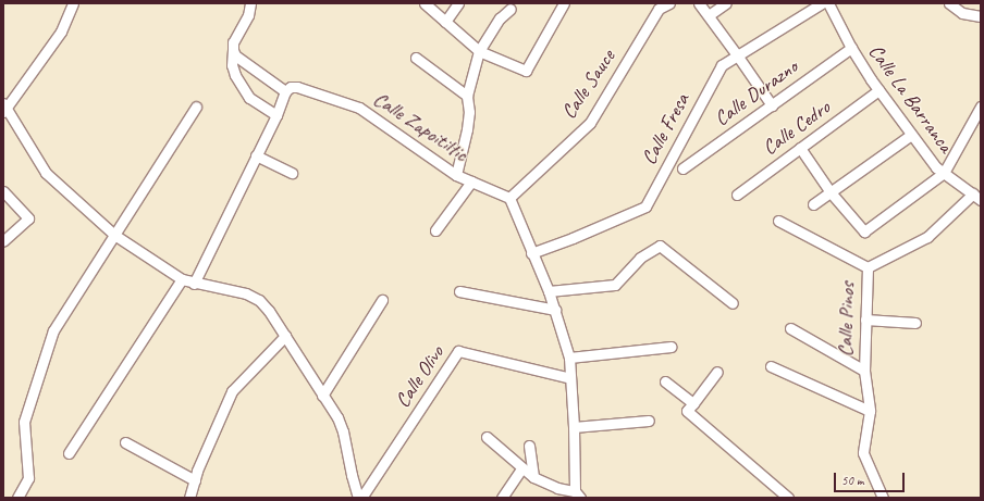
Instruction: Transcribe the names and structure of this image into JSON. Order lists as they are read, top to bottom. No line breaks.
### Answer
{"streets":{"street":["Calle Sauce","Calle Durazno","Calle La Barranca","Calle Zapoitiltic","Calle Cedro","Calle Fresa","Calle Pinos","Calle Olivo"]},"crossings":[["Calle Sauce","Calle Zapoitiltic"],["Calle Durazno","Calle La Barranca"],["Calle La Barranca","Calle Cedro"],["Calle La Barranca","Calle Pinos"]],"scale_bar":"50 m"}
